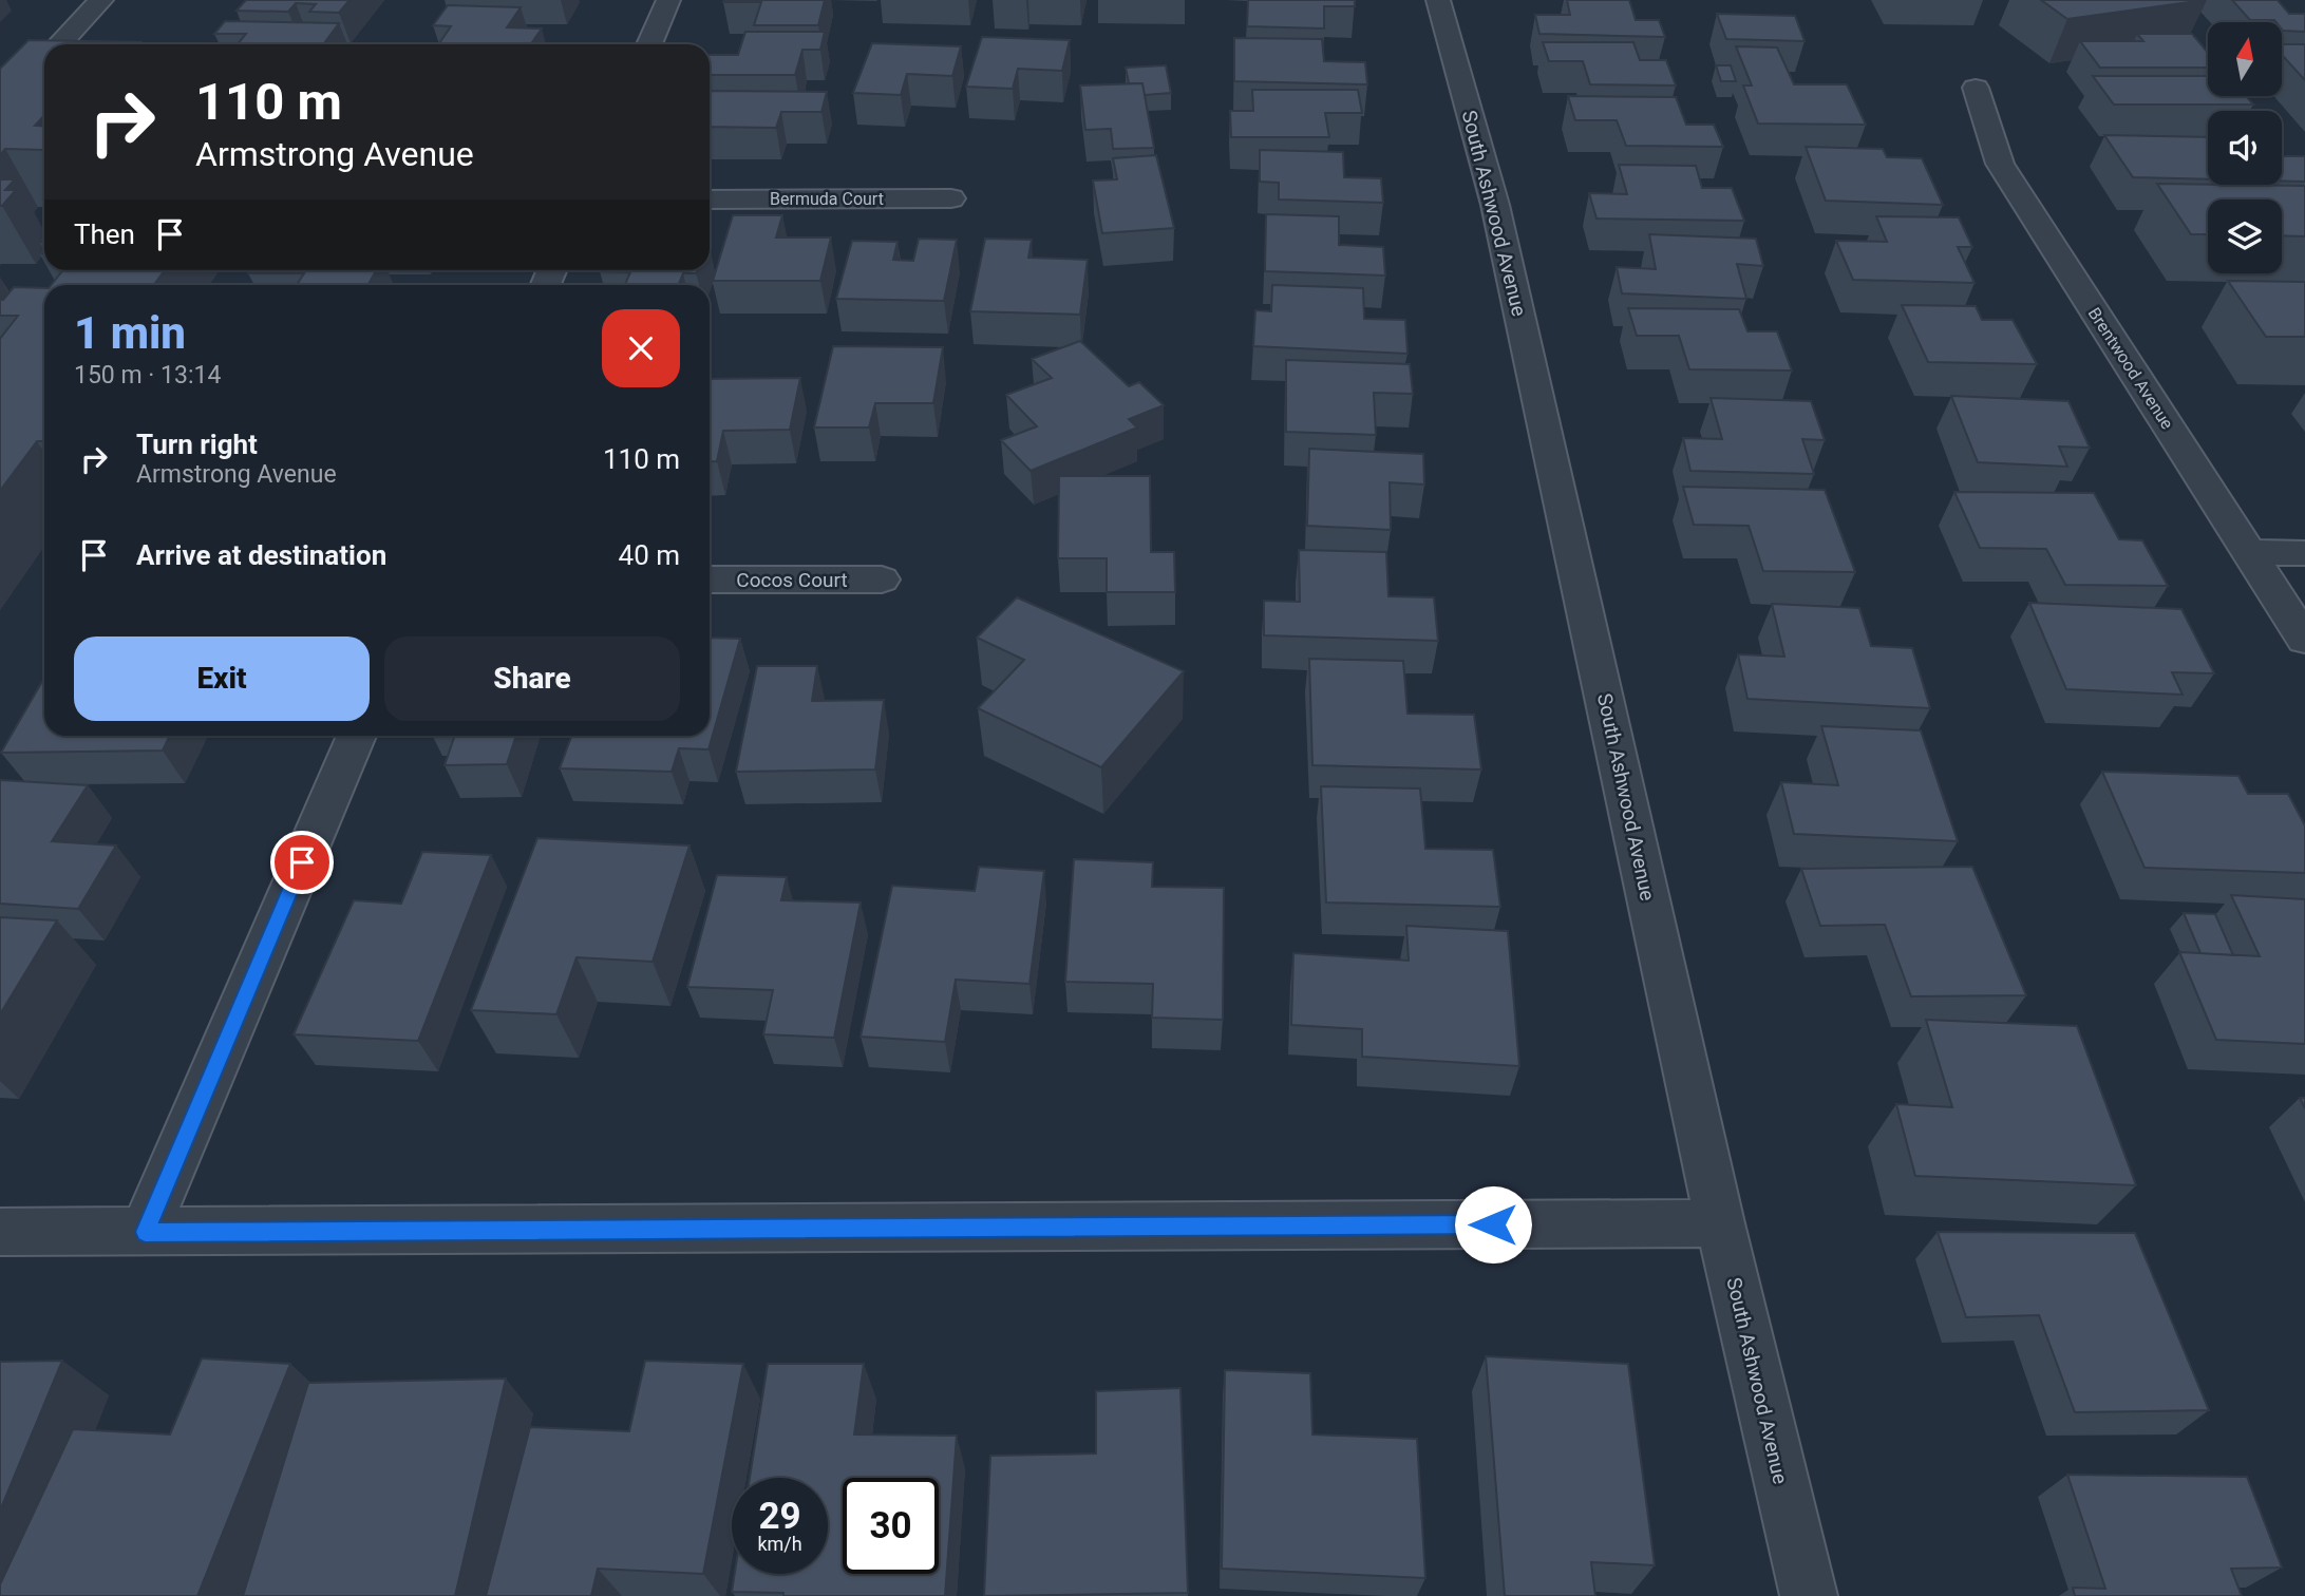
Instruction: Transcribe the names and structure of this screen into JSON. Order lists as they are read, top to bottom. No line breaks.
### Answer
{"streets":{"street":["Bermuda Court","South Ashwood Avenue","Brentwood Avenue","Cocos Court"]},"north":"top","page":{"turn":["110 m","Armstrong Avenue"],"then":"Then","heading":["1 min","150 m · 13:14"],"list":[{"name":"Turn right","note":"Armstrong Avenue","value":"110 m"},{"name":"Arrive at destination","value":"40 m"}],"buttons":["Exit","Share"],"speed":"29 km/h","limit":"30"}}
